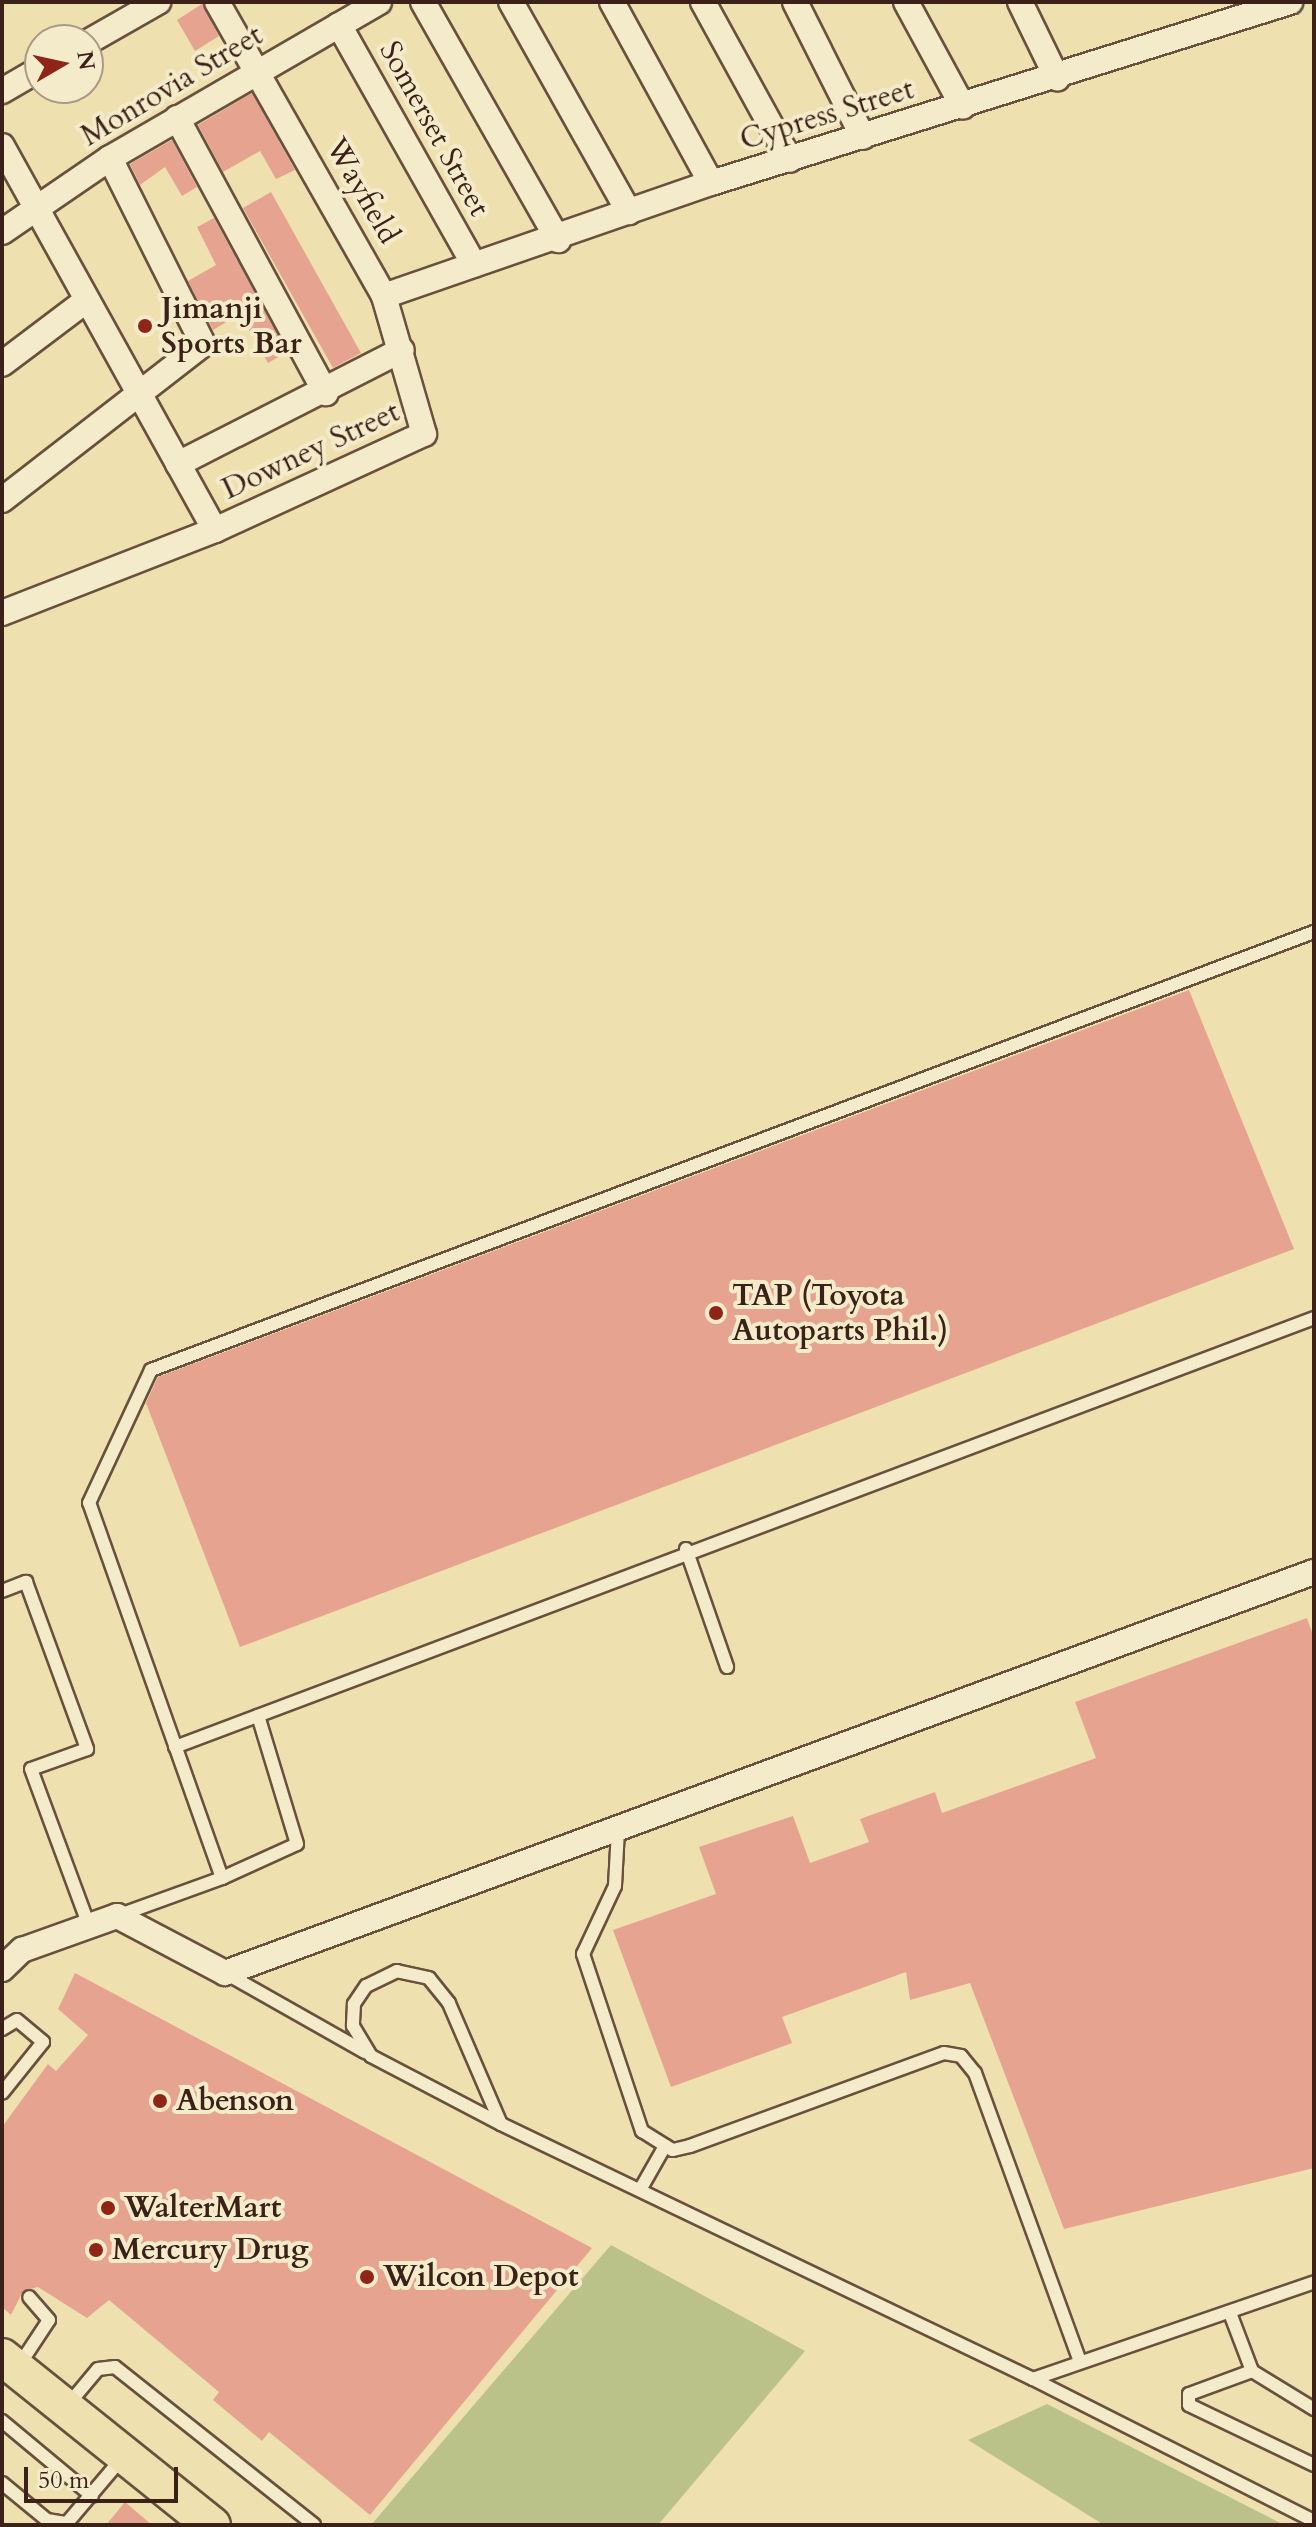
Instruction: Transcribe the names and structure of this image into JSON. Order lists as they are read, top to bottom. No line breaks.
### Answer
{"streets":{"street":["Monrovia Street","Cypress Street","Somerset Street","Wayfield","Downey Street"]},"crossings":[["Monrovia Street","Somerset Street"],["Monrovia Street","Wayfield"],["Cypress Street","Somerset Street"],["Cypress Street","Wayfield"],["Wayfield","Downey Street"]],"places":["Jimanji Sports Bar","TAP (Toyota Autoparts Phil.)","Abenson","WalterMart","Mercury Drug","Wilcon Depot"],"scale_bar":"50 m","north":"right"}
